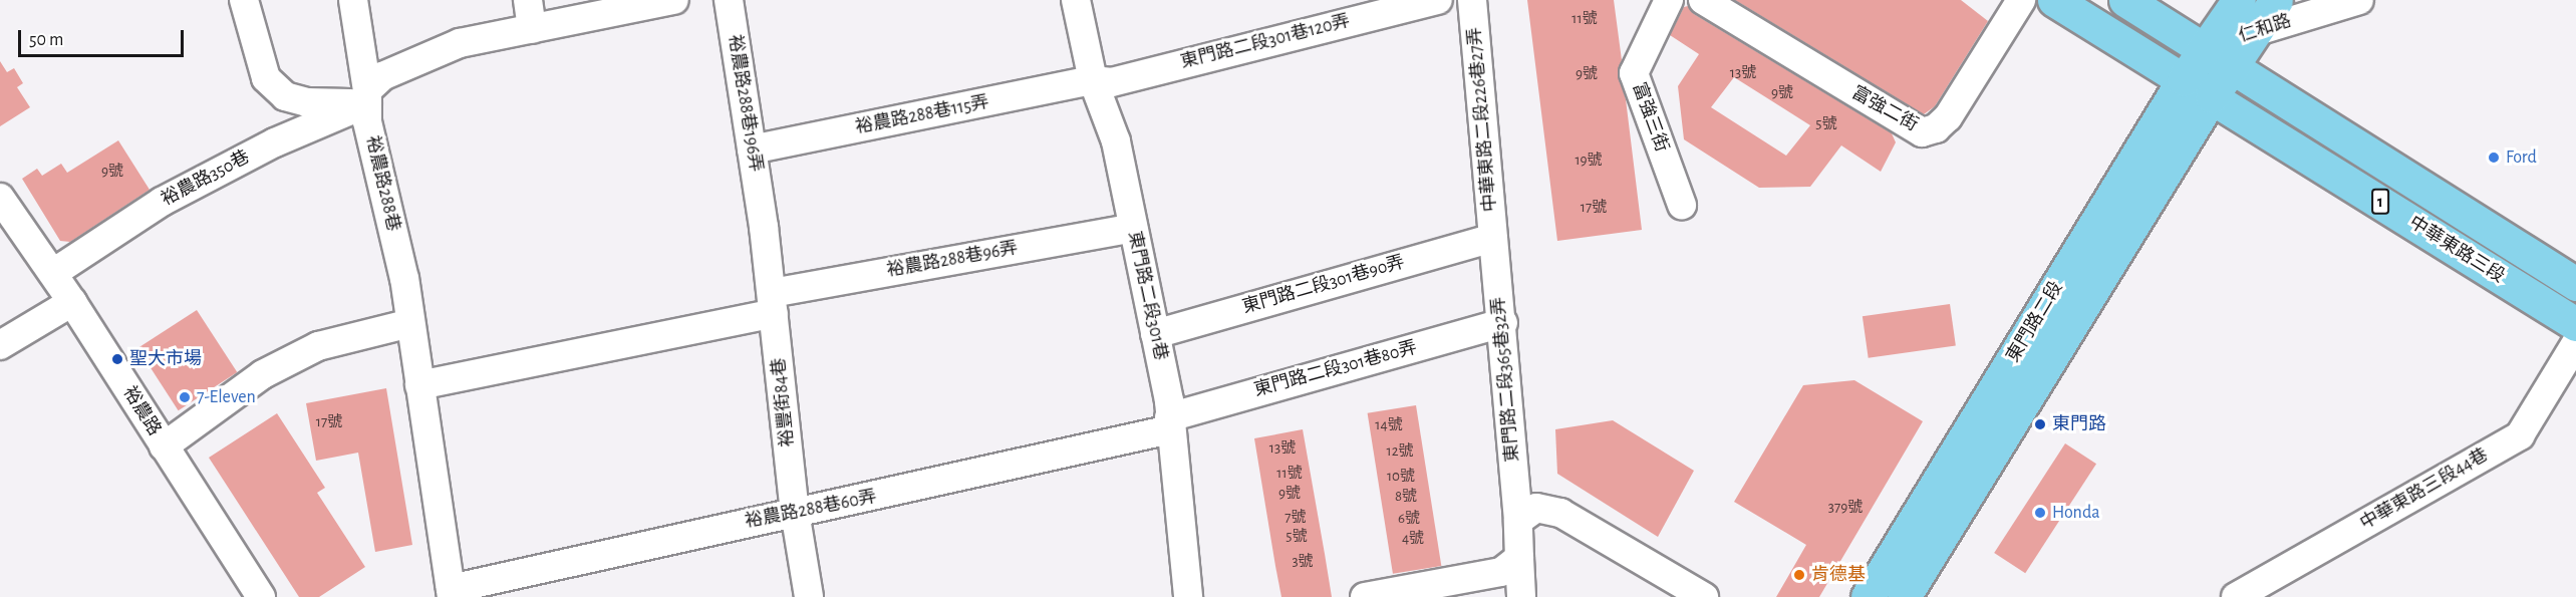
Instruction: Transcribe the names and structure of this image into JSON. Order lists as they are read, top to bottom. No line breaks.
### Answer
{"streets":{"main road":["1","中華東路三段","東門路二段"],"street":["仁和路","東門路二段301巷120弄","裕農路288巷196弄","富強二街","裕農路288巷115弄","富強三街","中華東路二段226巷27弄","裕農路350巷","裕農路288巷","裕農路288巷96弄","東門路二段301巷90弄","東門路二段301巷","東門路二段301巷80弄","東門路二段365巷32弄","裕豐街84巷","裕農路","中華東路三段44巷","裕農路288巷60弄"]},"crossings":[["東門路二段301巷120弄","裕農路288巷115弄"],["東門路二段301巷120弄","東門路二段301巷"],["裕農路288巷196弄","裕農路288巷115弄"],["裕農路288巷196弄","裕豐街84巷"],["裕農路288巷115弄","東門路二段301巷"],["中華東路二段226巷27弄","東門路二段301巷90弄"],["中華東路二段226巷27弄","東門路二段365巷32弄"],["裕農路350巷","裕農路288巷"],["裕農路350巷","裕農路"],["裕農路288巷","裕農路288巷96弄"],["裕農路288巷","裕農路288巷60弄"],["1","中華東路三段"],["1","東門路二段"],["中華東路三段","東門路二段"],["裕農路288巷96弄","東門路二段301巷"],["裕農路288巷96弄","裕豐街84巷"],["東門路二段301巷90弄","東門路二段301巷"],["東門路二段301巷90弄","東門路二段365巷32弄"],["東門路二段301巷","東門路二段301巷80弄"],["東門路二段301巷","裕農路288巷60弄"],["東門路二段301巷80弄","東門路二段365巷32弄"],["東門路二段301巷80弄","裕農路288巷60弄"],["裕豐街84巷","裕農路288巷60弄"]],"places":["Ford","聖大市場","7-Eleven","東門路","Honda","肯德基"],"house_numbers":["11號","13號","9號","9號","5號","19號","9號","17號","17號","14號","13號","12號","11號","10號","9號","8號","379號","7號","6號","5號","4號","3號"],"scale_bar":"50 m"}
